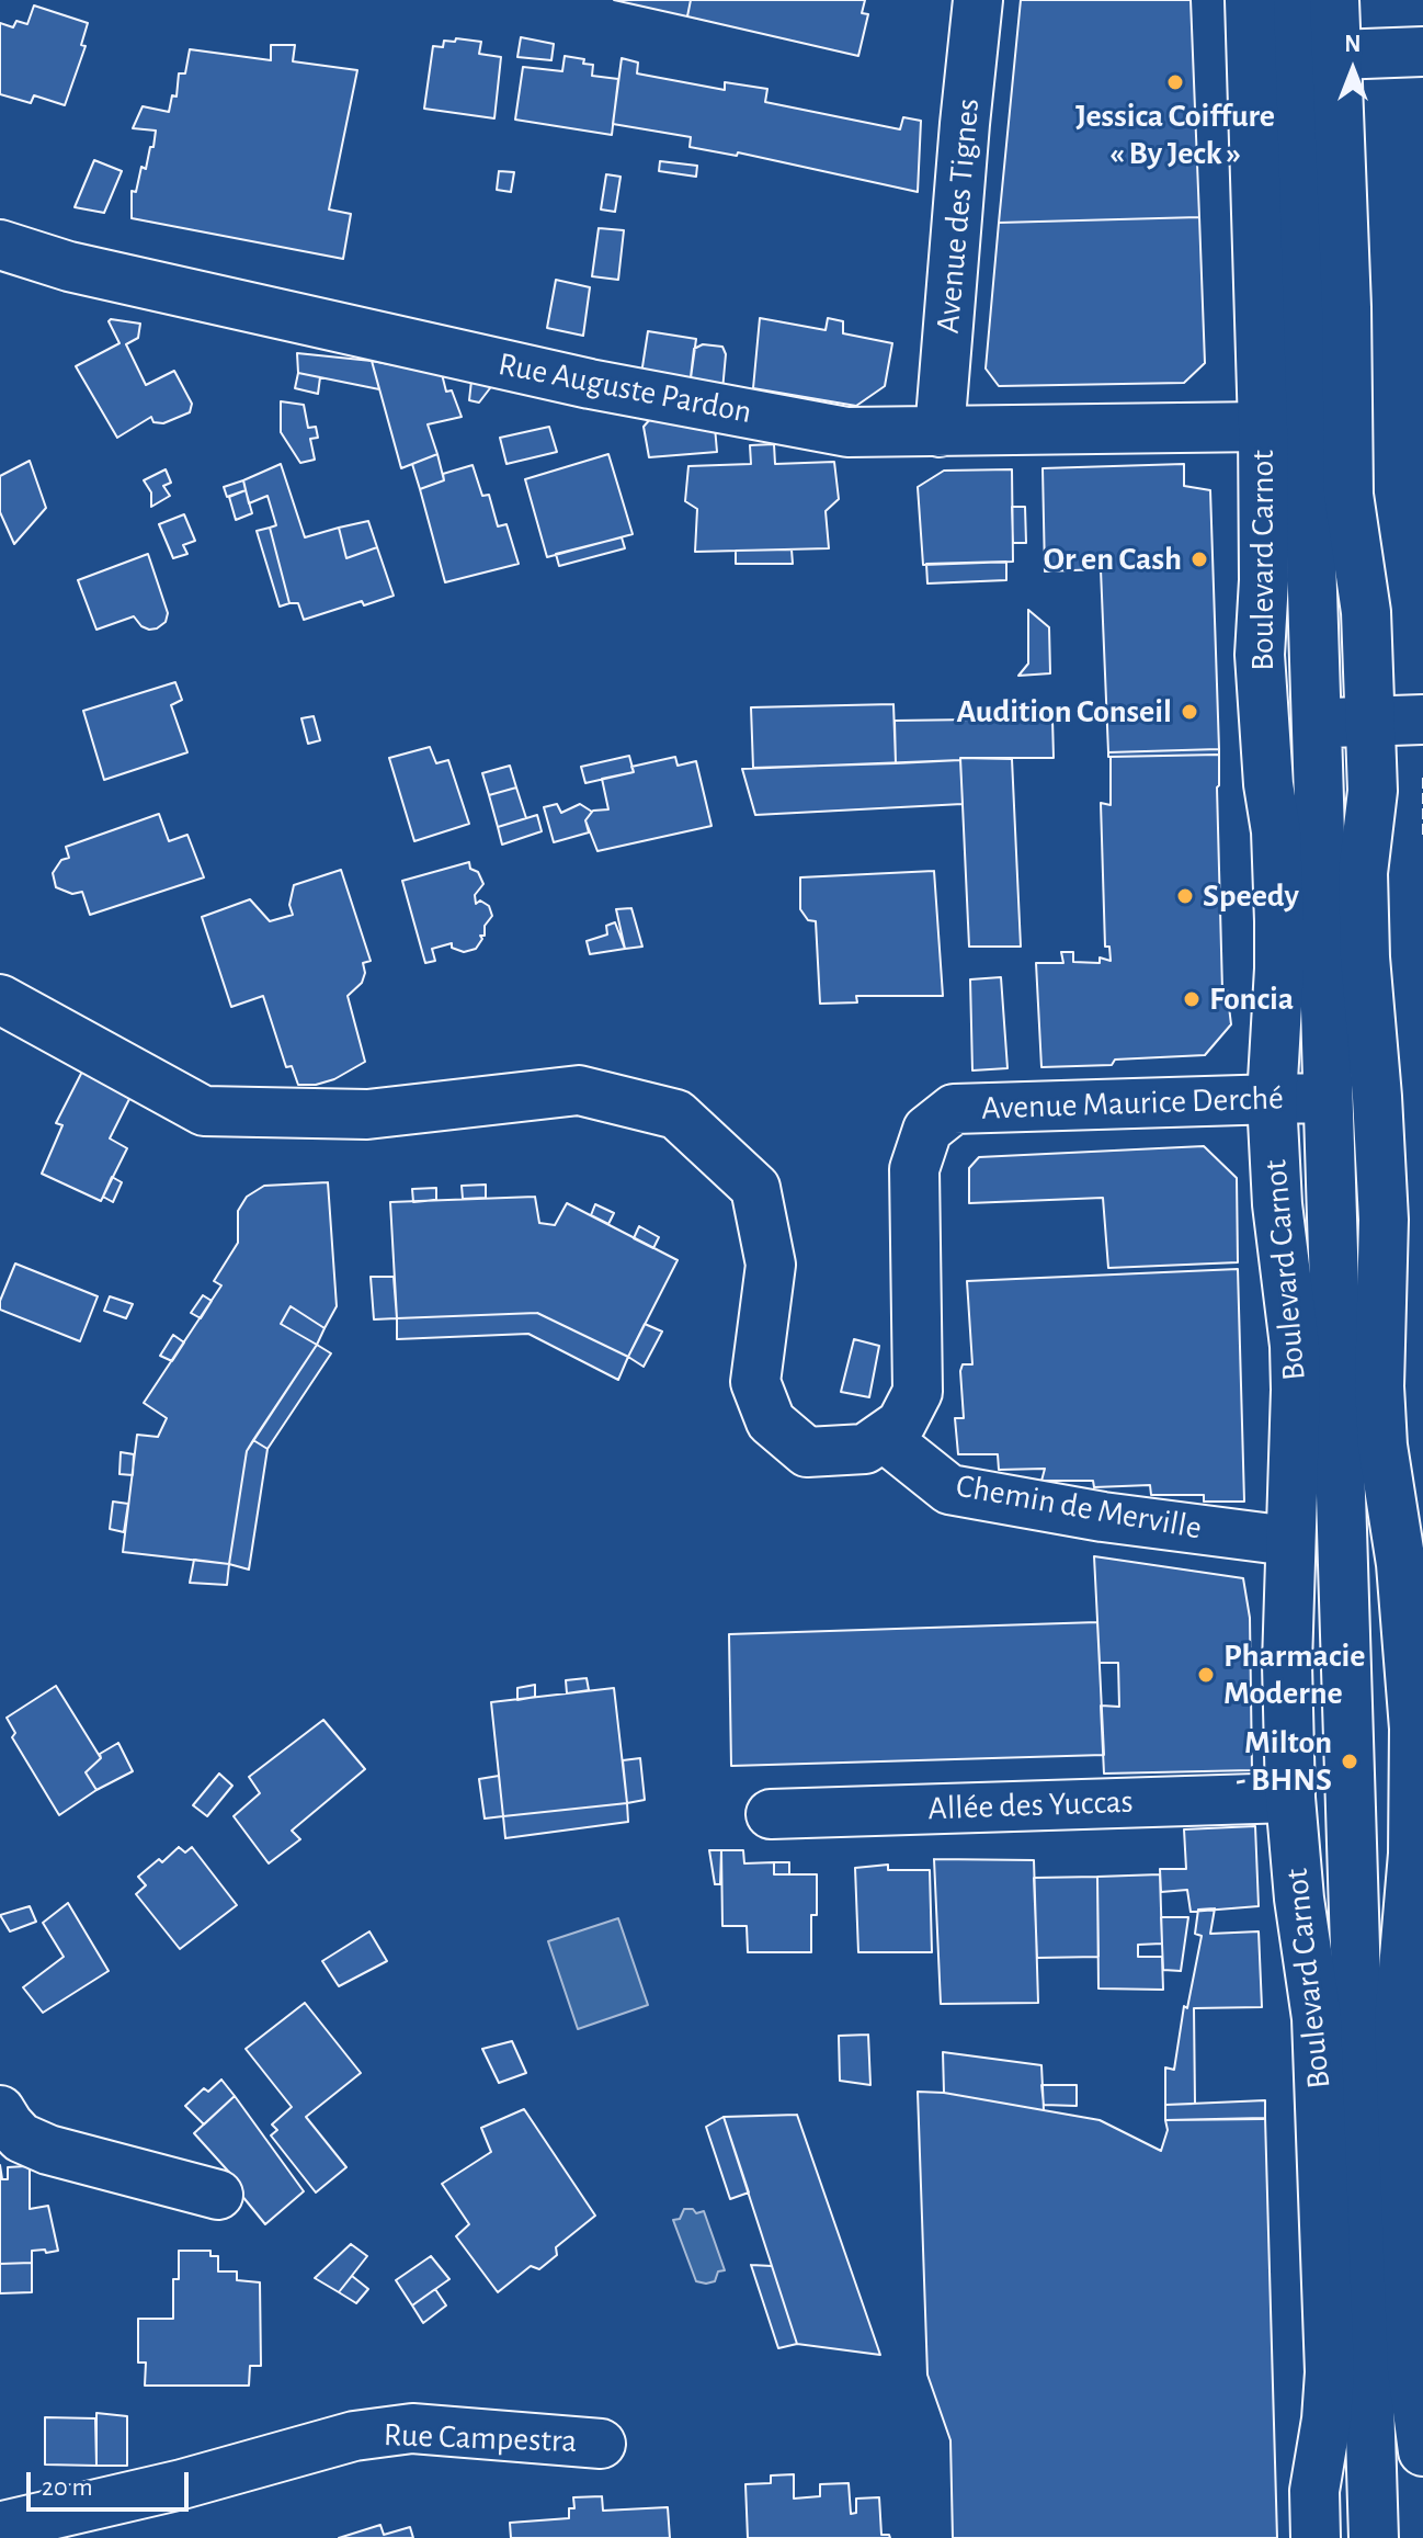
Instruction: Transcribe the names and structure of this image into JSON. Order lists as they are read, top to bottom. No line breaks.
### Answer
{"streets":{"street":["Avenue des Tignes","Rue Auguste Pardon","Boulevard Carnot","Avenue Maurice Derché","Chemin de Merville","Allée des Yuccas","Rue Campestra"]},"crossings":[["Avenue des Tignes","Rue Auguste Pardon"],["Rue Auguste Pardon","Boulevard Carnot"],["Boulevard Carnot","Avenue Maurice Derché"],["Boulevard Carnot","Chemin de Merville"],["Boulevard Carnot","Allée des Yuccas"],["Avenue Maurice Derché","Chemin de Merville"]],"places":["Jessica Coiffure « By Jeck »","Or en Cash","Audition Conseil","Speedy","Foncia","Pharmacie Moderne","Milton - BHNS"],"scale_bar":"20 m","north":"top"}
